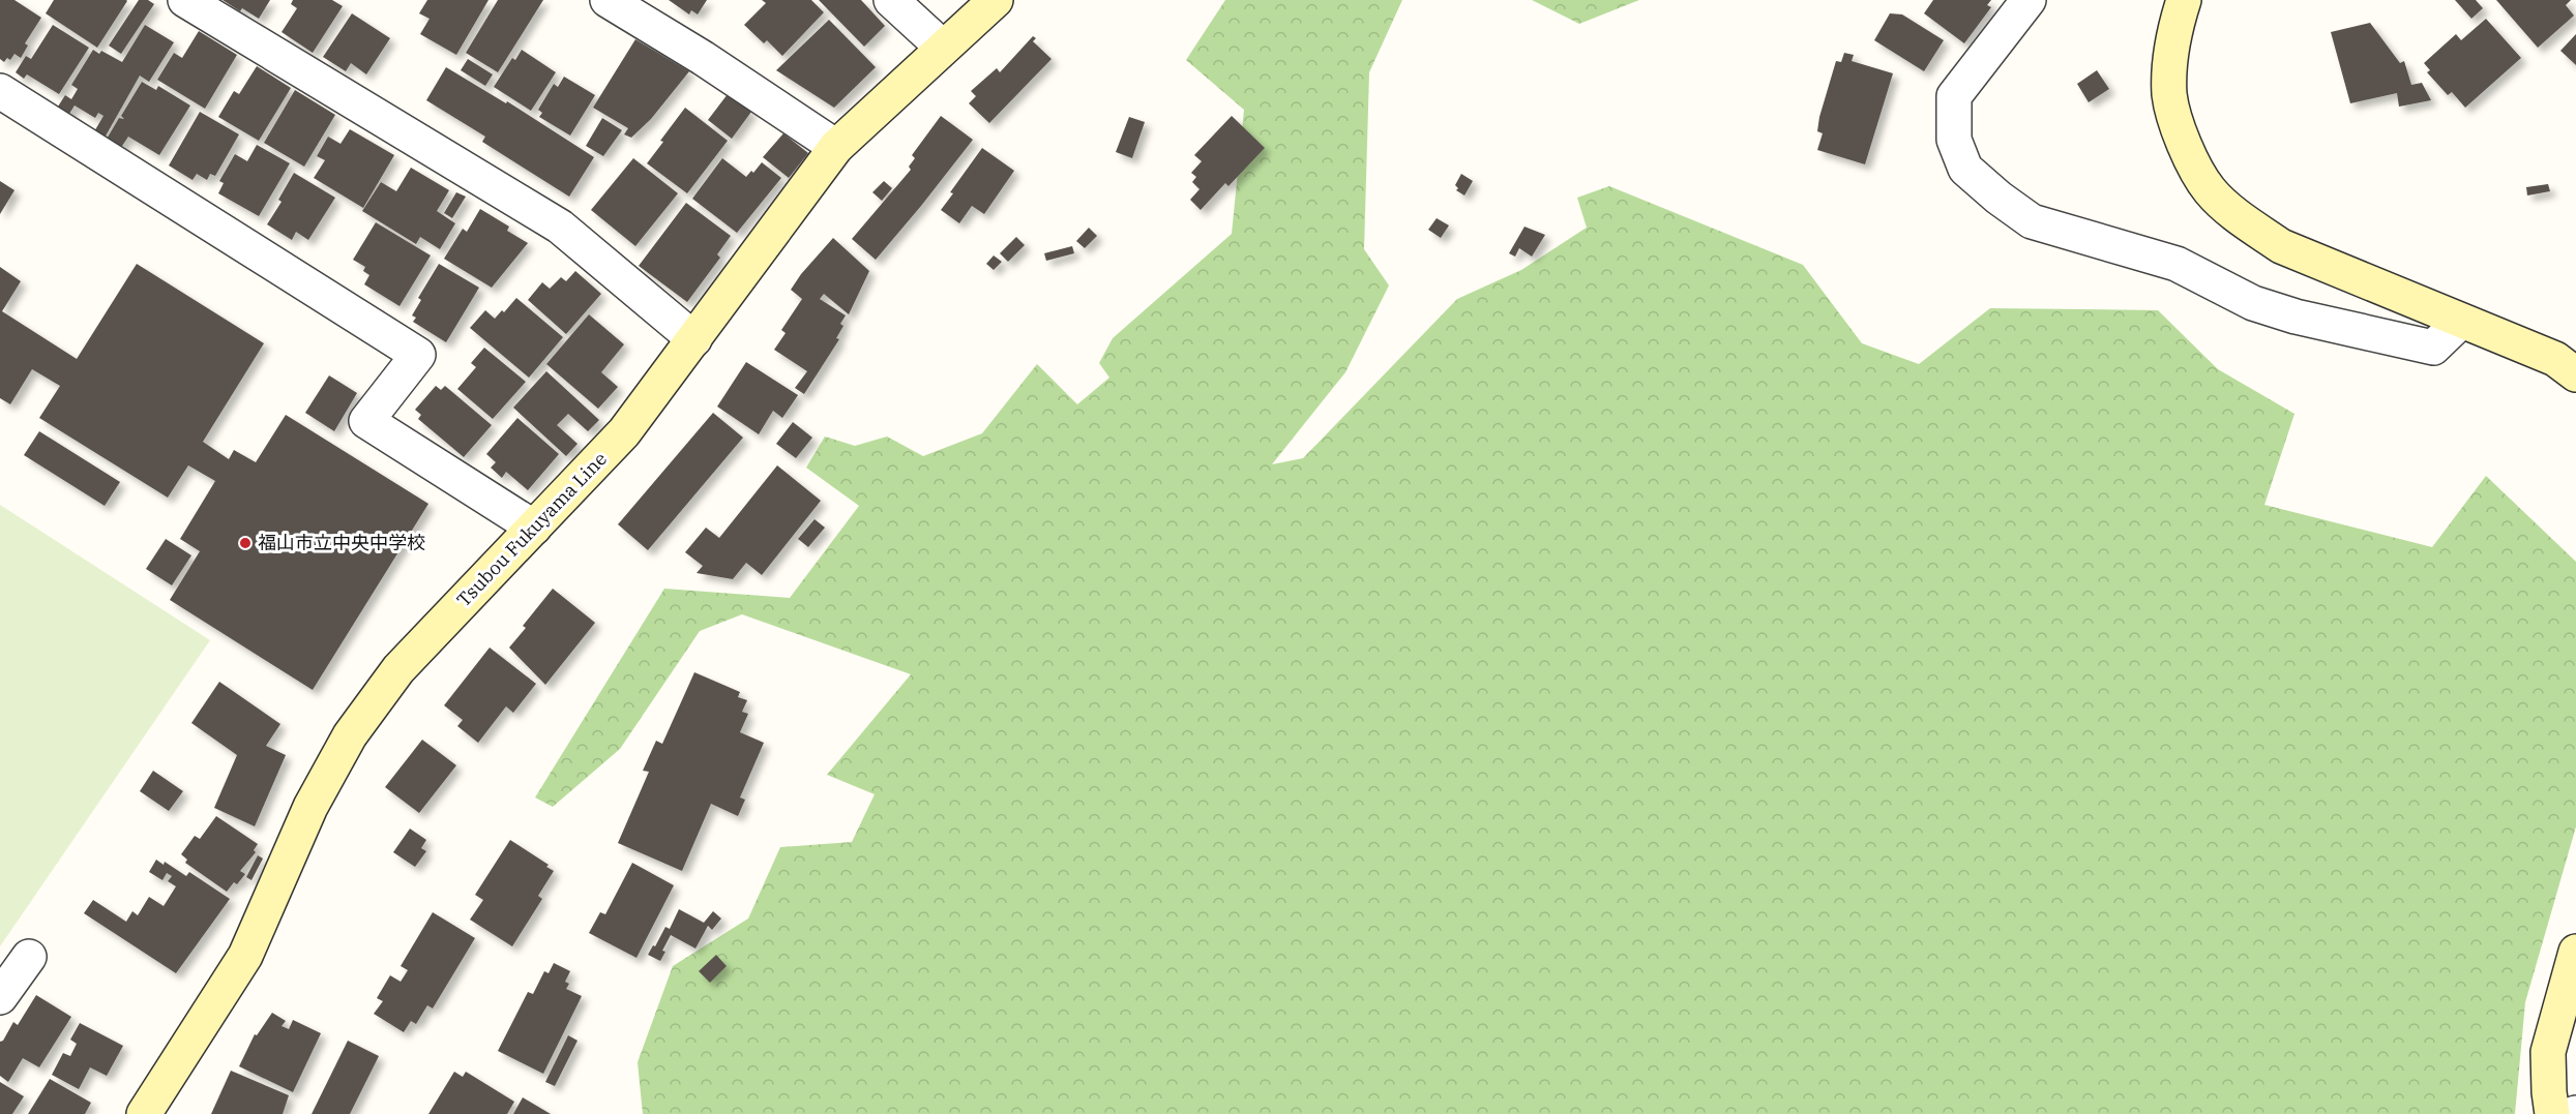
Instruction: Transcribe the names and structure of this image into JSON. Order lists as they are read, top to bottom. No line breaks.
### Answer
{"streets":{"main road":["Tsubou Fukuyama Line"]},"places":["福山市立中央中学校"]}
